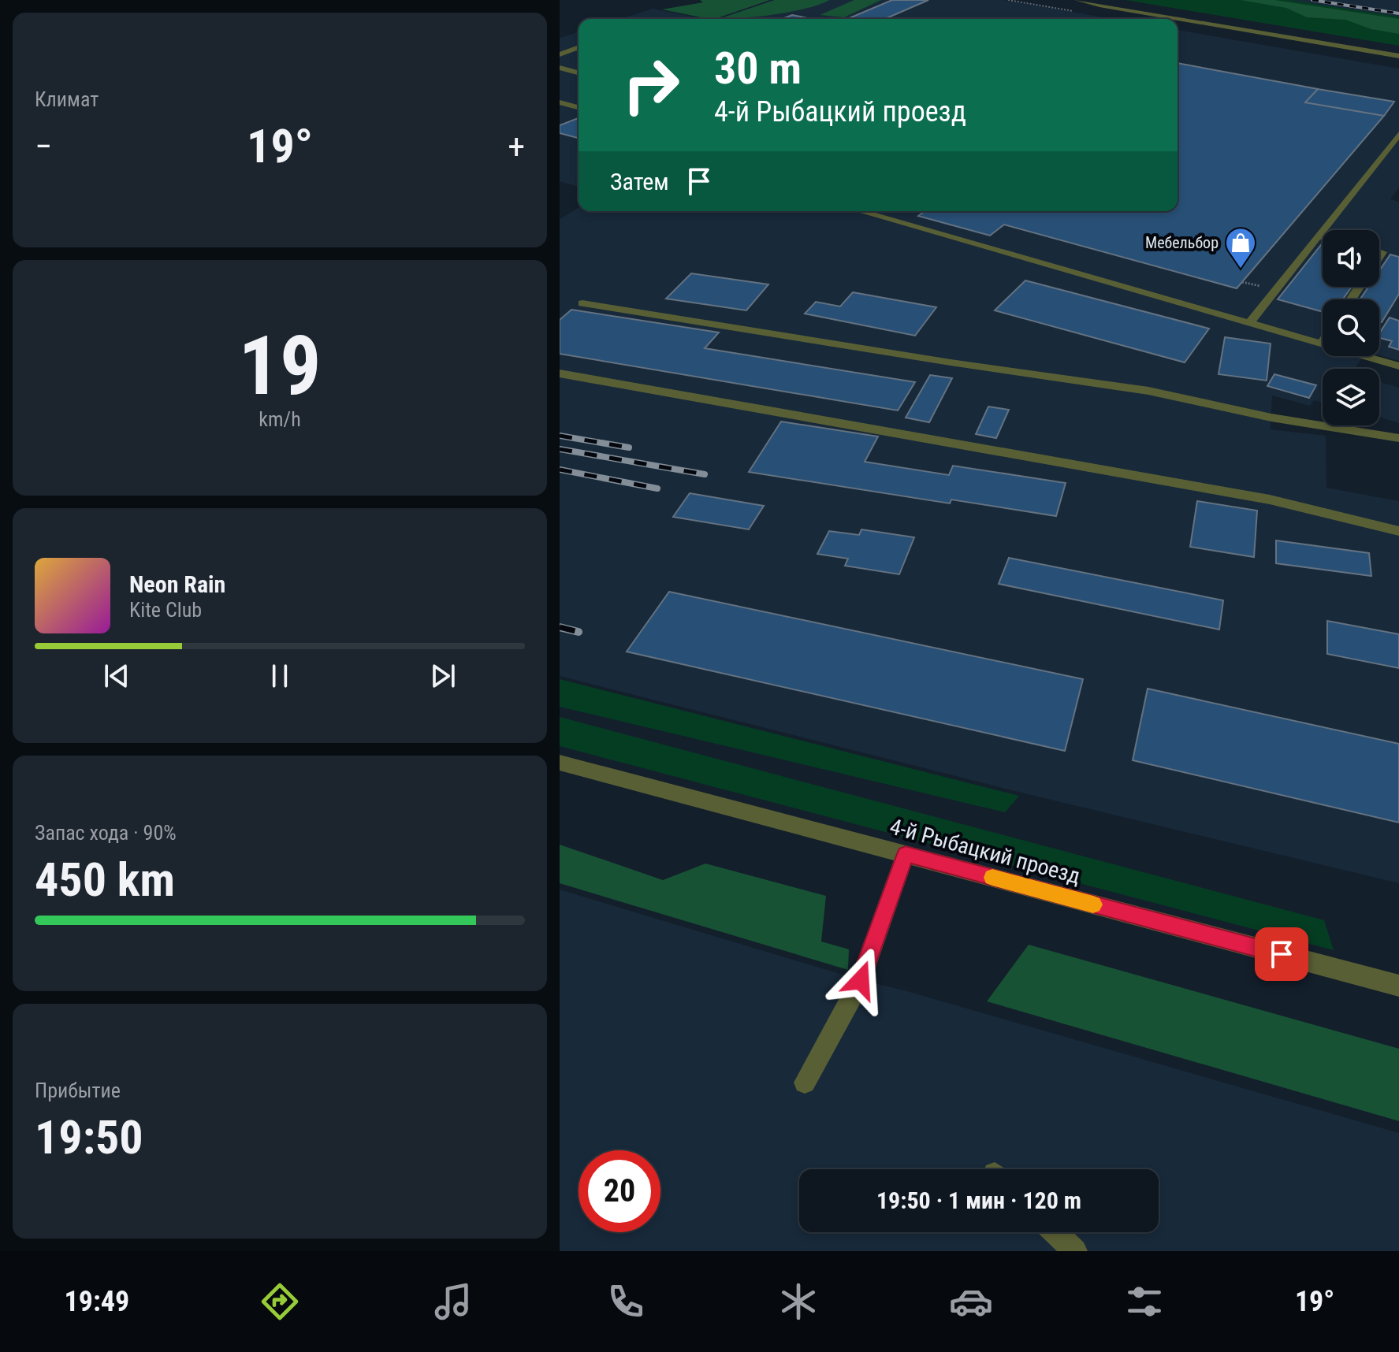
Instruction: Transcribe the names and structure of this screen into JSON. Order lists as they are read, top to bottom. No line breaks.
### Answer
{"streets":{"street":["4-й Рыбацкий проезд"]},"places":{"shop":["Мебельбор"]},"page":{"tile":["Климат",["19","km/h"],["Запас хода · 90%","450 km"],["Прибытие","19:50"]],"turn":["30 m","4-й Рыбацкий проезд"],"heat":["−","19°","+"],"then":"Затем","song":["Neon Rain","Kite Club"],"limit":"20","trip":"19:50 · 1 мин · 120 m","tabs":["19:49","19°"]}}
